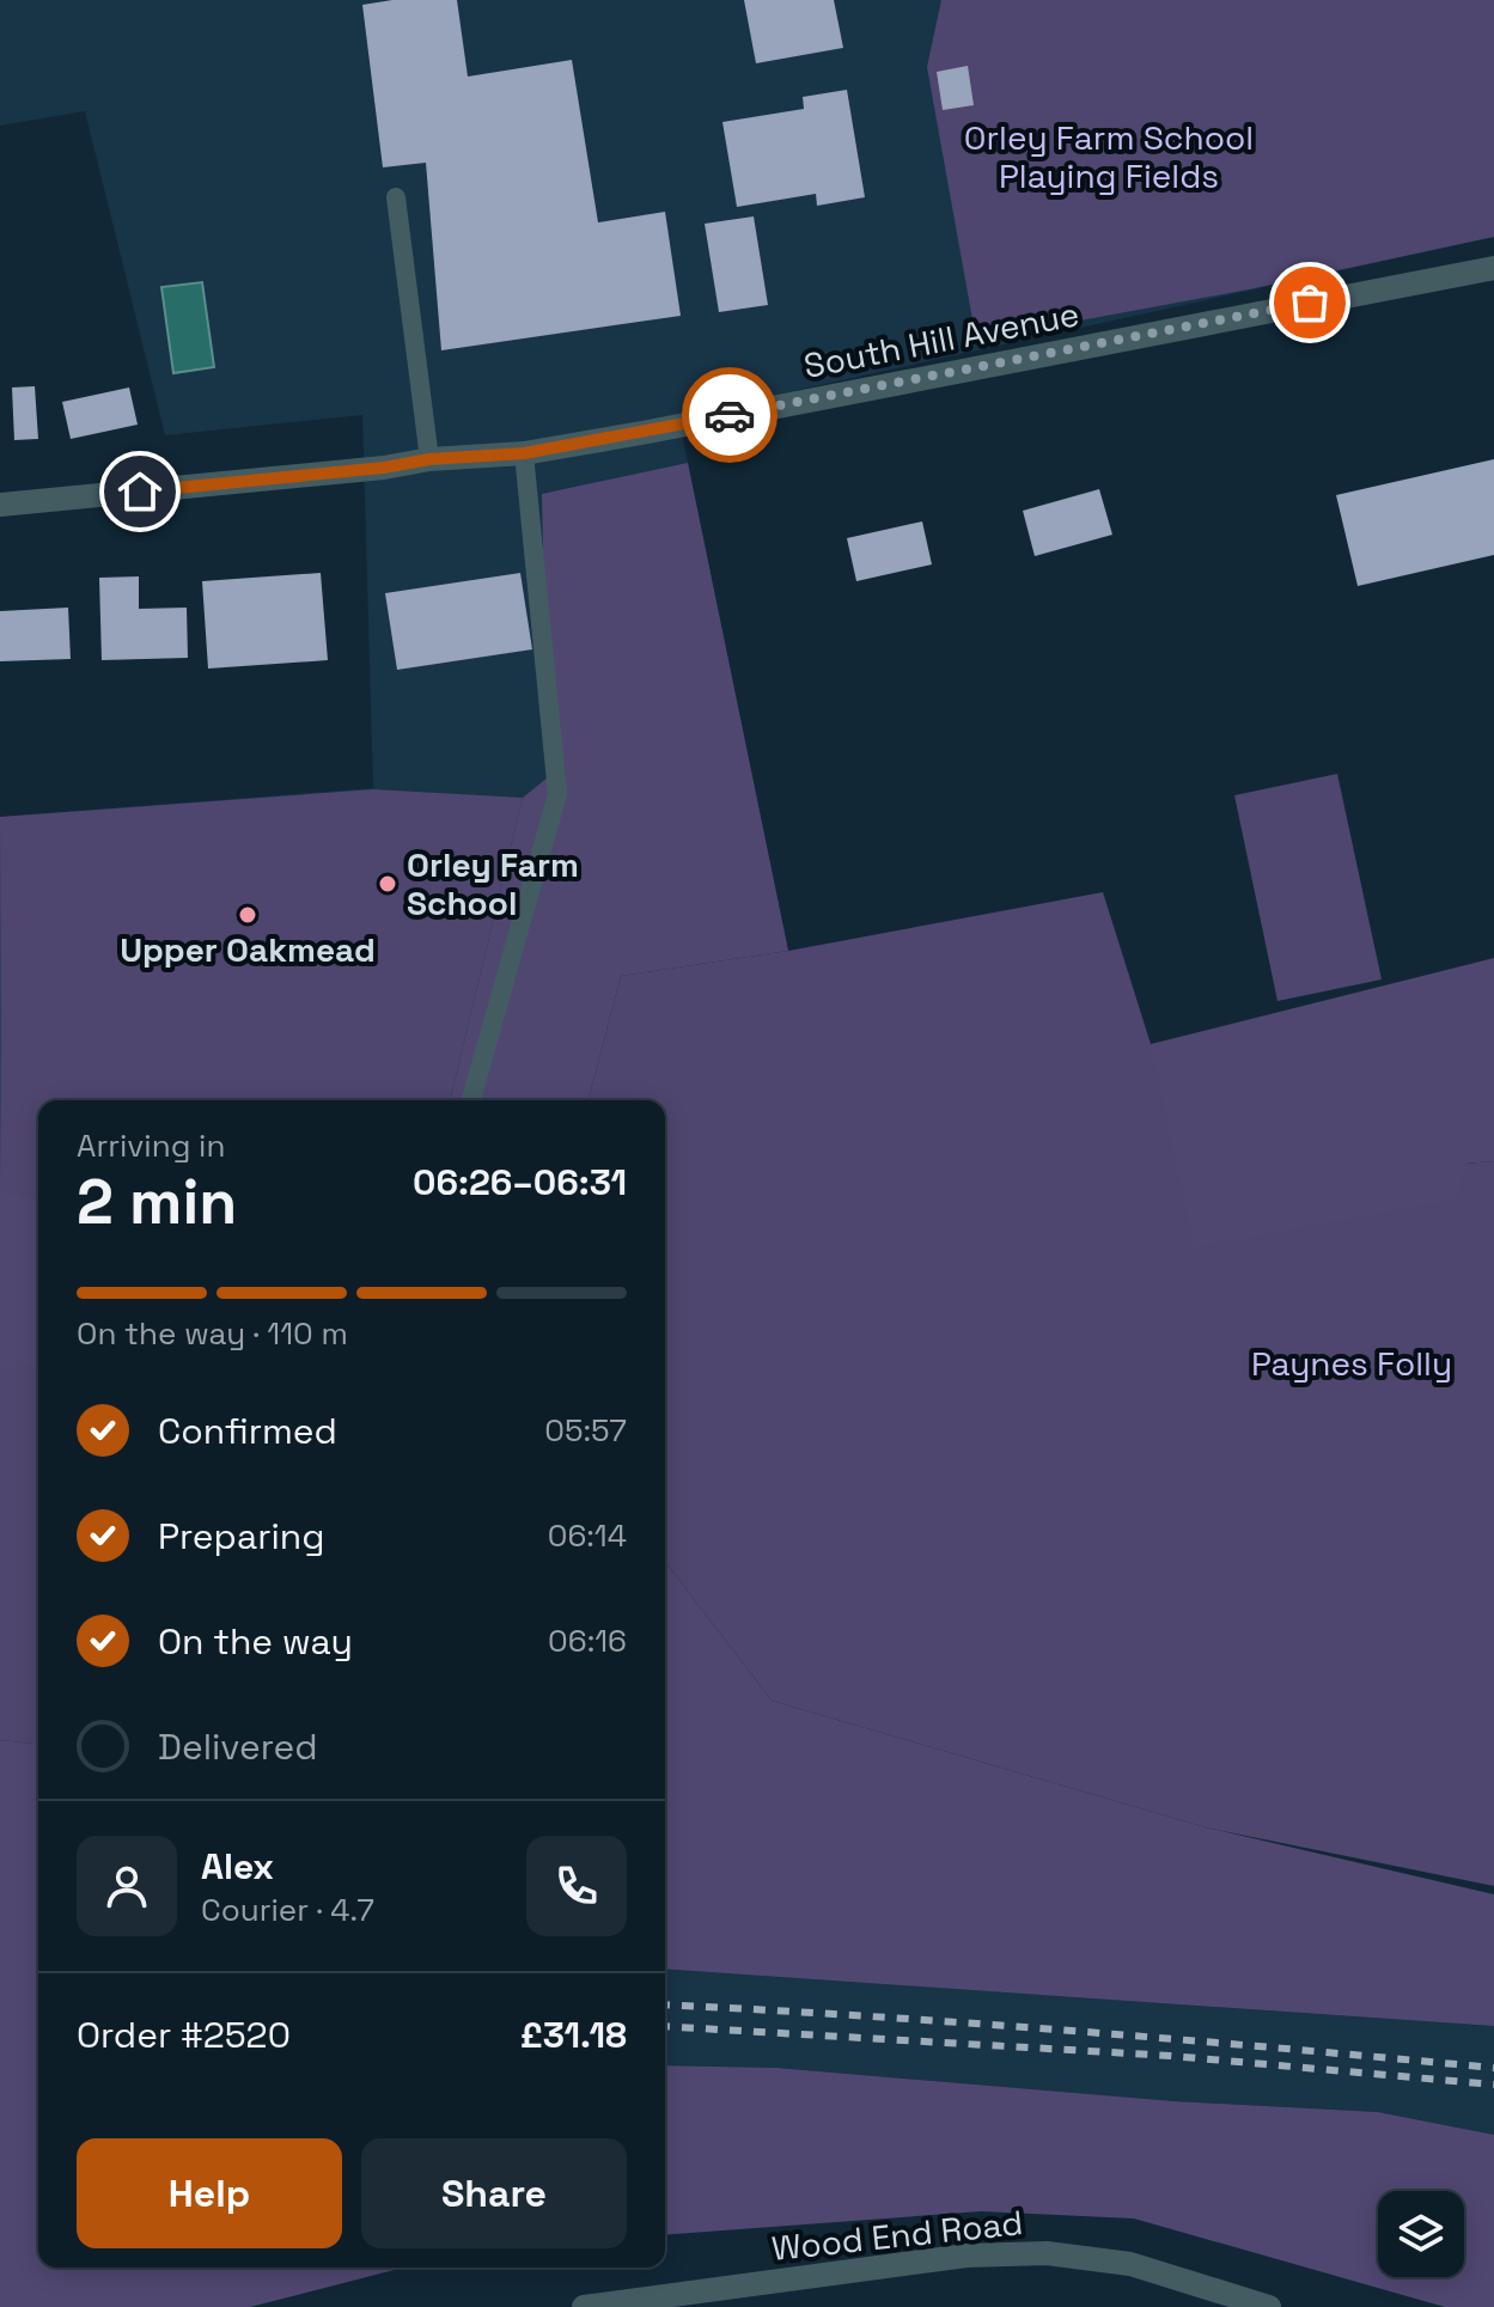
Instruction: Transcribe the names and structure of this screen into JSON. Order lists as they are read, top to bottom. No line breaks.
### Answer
{"streets":{"street":["South Hill Avenue","Wood End Road"]},"parks":["Orley Farm School Playing Fields","Paynes Folly"],"places":["Orley Farm School","Upper Oakmead"],"page":{"heading":["2 min","Arriving in","06:26–06:31"],"panel":["Alex","Courier · 4.7","Order #2520","£31.18"],"bar":"On the way · 110 m","list":[["Confirmed","05:57"],["Preparing","06:14"],["On the way","06:16"],"Delivered"],"buttons":["Help","Share"]}}
